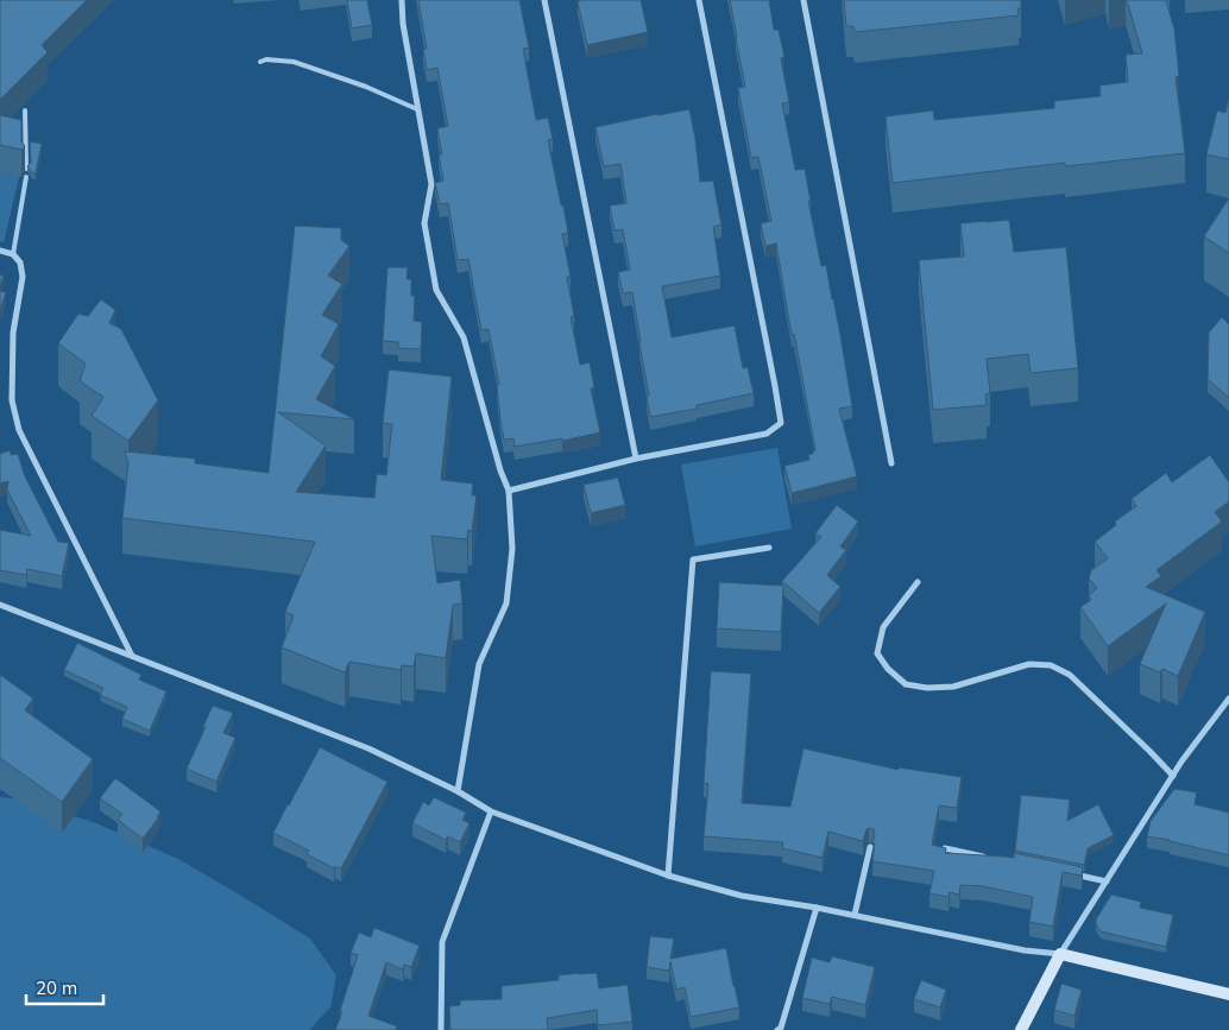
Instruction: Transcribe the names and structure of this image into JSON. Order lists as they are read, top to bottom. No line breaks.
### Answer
{"scale_bar":"20 m"}
